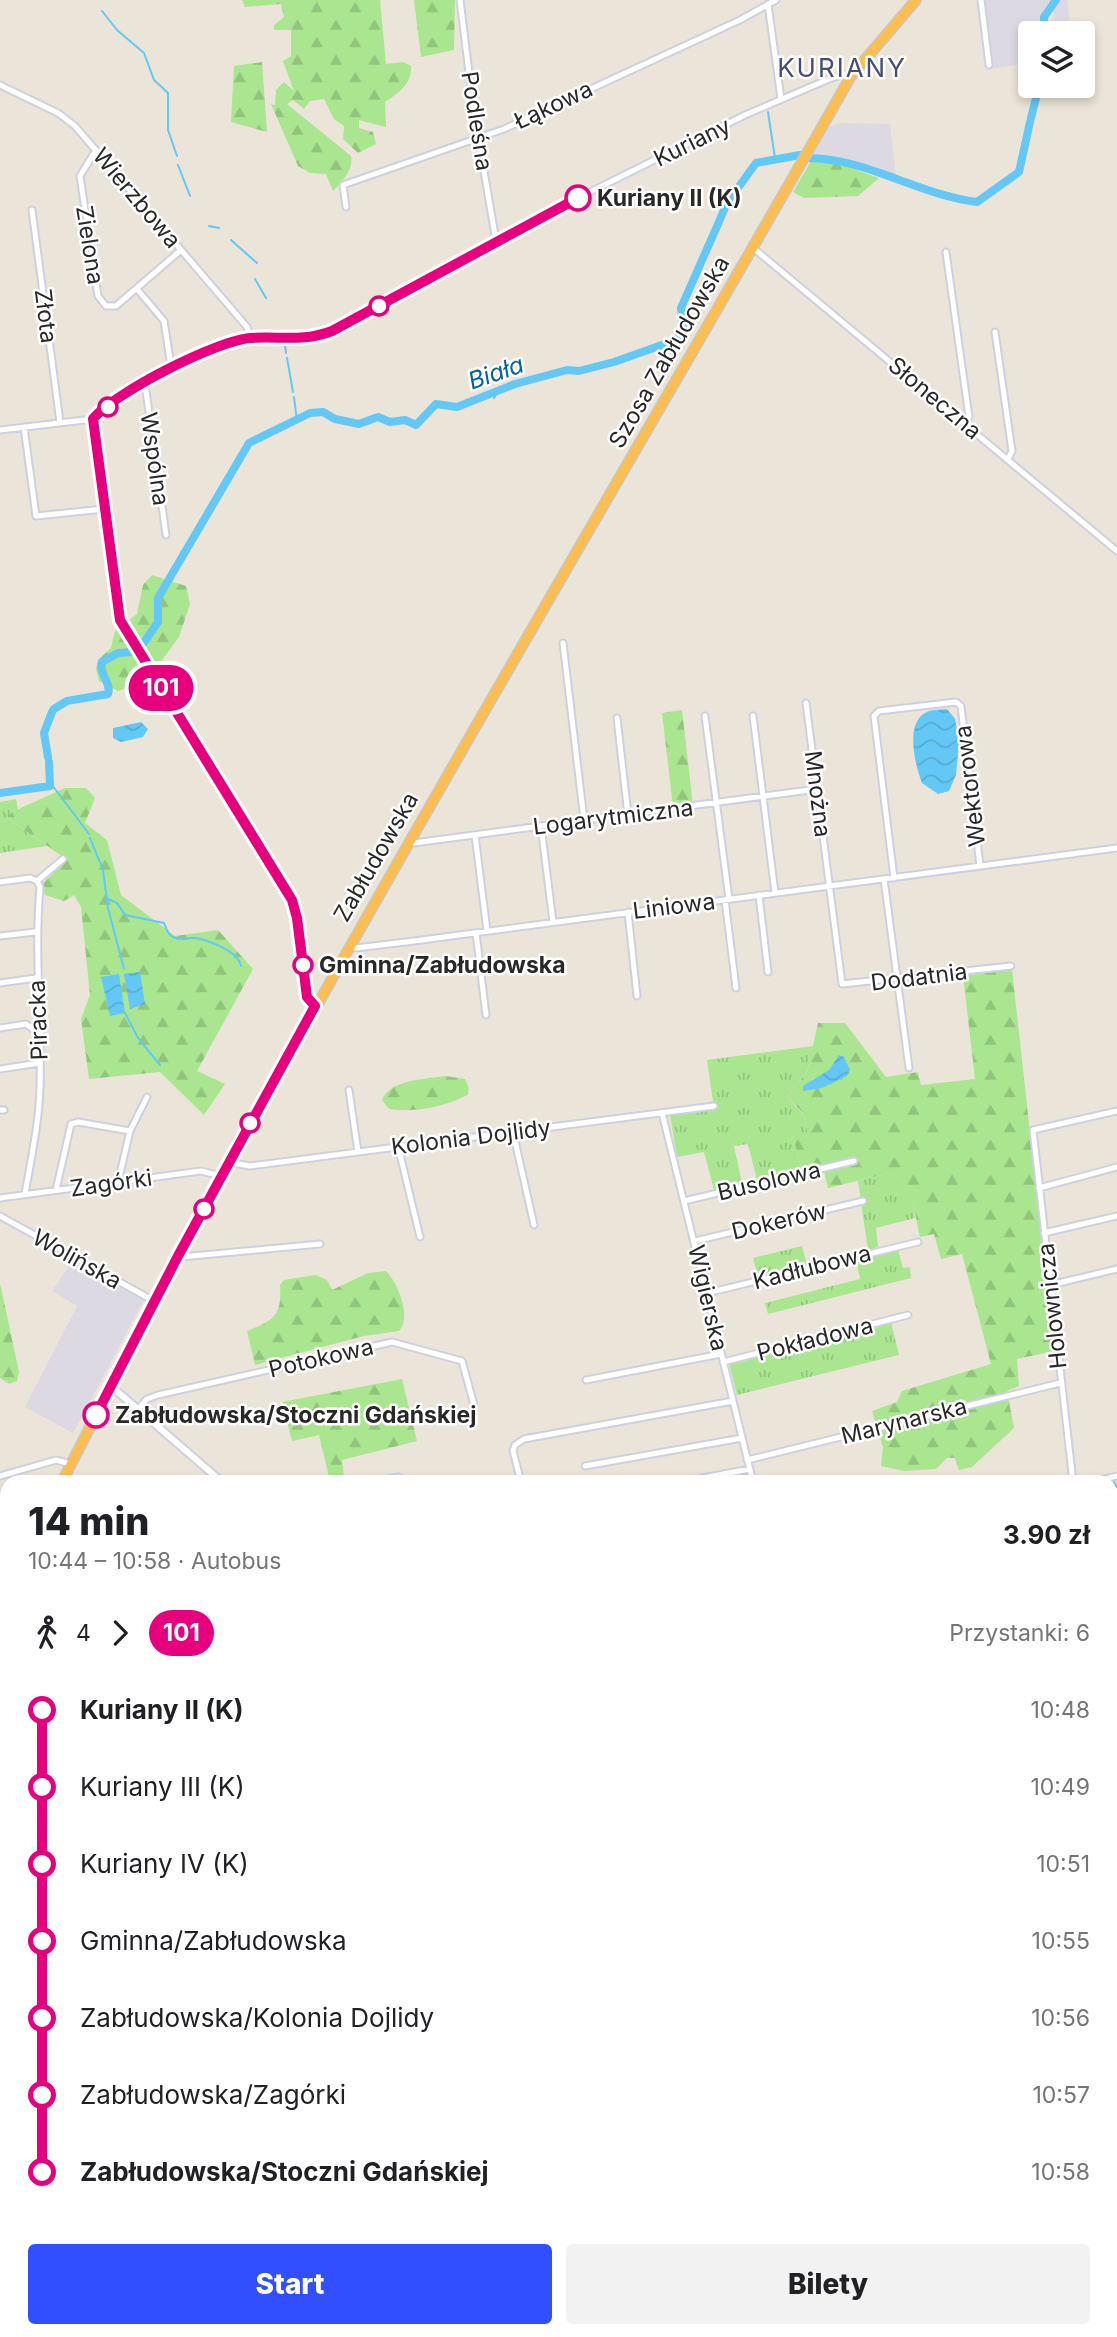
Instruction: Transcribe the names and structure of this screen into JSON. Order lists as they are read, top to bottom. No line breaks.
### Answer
{"streets":{"highway":["Szosa Zabłudowska","Zabłudowska"],"street":["Łąkowa","Podleśna","Kuriany","Wierzbowa","Zielona","Złota","Słoneczna","Wspólna","Wektorowa","Mnożna","Logarytmiczna","Liniowa","Dodatnia","Piracka","Kolonia Dojlidy","Busolowa","Zagórki","Dokerów","Wolińska","Kadłubowa","Wigierska","Holownicza","Pokładowa","Potokowa","Marynarska"]},"crossings":[["Łąkowa","Podleśna"],["Podleśna","Kuriany"],["Kuriany","Wierzbowa"],["Kuriany","Zielona"],["Kuriany","Złota"],["Kuriany","Szosa Zabłudowska"],["Kuriany","Wspólna"],["Wierzbowa","Zielona"],["Szosa Zabłudowska","Słoneczna"],["Szosa Zabłudowska","Zabłudowska"],["Wektorowa","Liniowa"],["Mnożna","Logarytmiczna"],["Mnożna","Liniowa"],["Mnożna","Dodatnia"],["Logarytmiczna","Zabłudowska"],["Zabłudowska","Liniowa"],["Zabłudowska","Kolonia Dojlidy"],["Zabłudowska","Zagórki"],["Zabłudowska","Wolińska"],["Liniowa","Dodatnia"],["Piracka","Zagórki"],["Kolonia Dojlidy","Wigierska"],["Busolowa","Wigierska"],["Dokerów","Wigierska"],["Kadłubowa","Wigierska"],["Wigierska","Pokładowa"],["Wigierska","Marynarska"],["Holownicza","Marynarska"]],"districts":["KURIANY"],"water":["Biała"],"places":["Kuriany II (K)","Gminna/Zabłudowska","Zabłudowska/Stoczni Gdańskiej"],"lines":["bus line 101"],"page":{"on_map":"101","heading":["14 min","10:44 – 10:58 · Autobus","3.90 zł"],"legs":["4","101","Przystanki: 6"],"list":[{"name":"Kuriany II (K)","value":"10:48"},{"name":"Kuriany III (K)","value":"10:49"},{"name":"Kuriany IV (K)","value":"10:51"},{"name":"Gminna/Zabłudowska","value":"10:55"},{"name":"Zabłudowska/Kolonia Dojlidy","value":"10:56"},{"name":"Zabłudowska/Zagórki","value":"10:57"},{"name":"Zabłudowska/Stoczni Gdańskiej","value":"10:58"}],"buttons":["Start","Bilety"]}}
